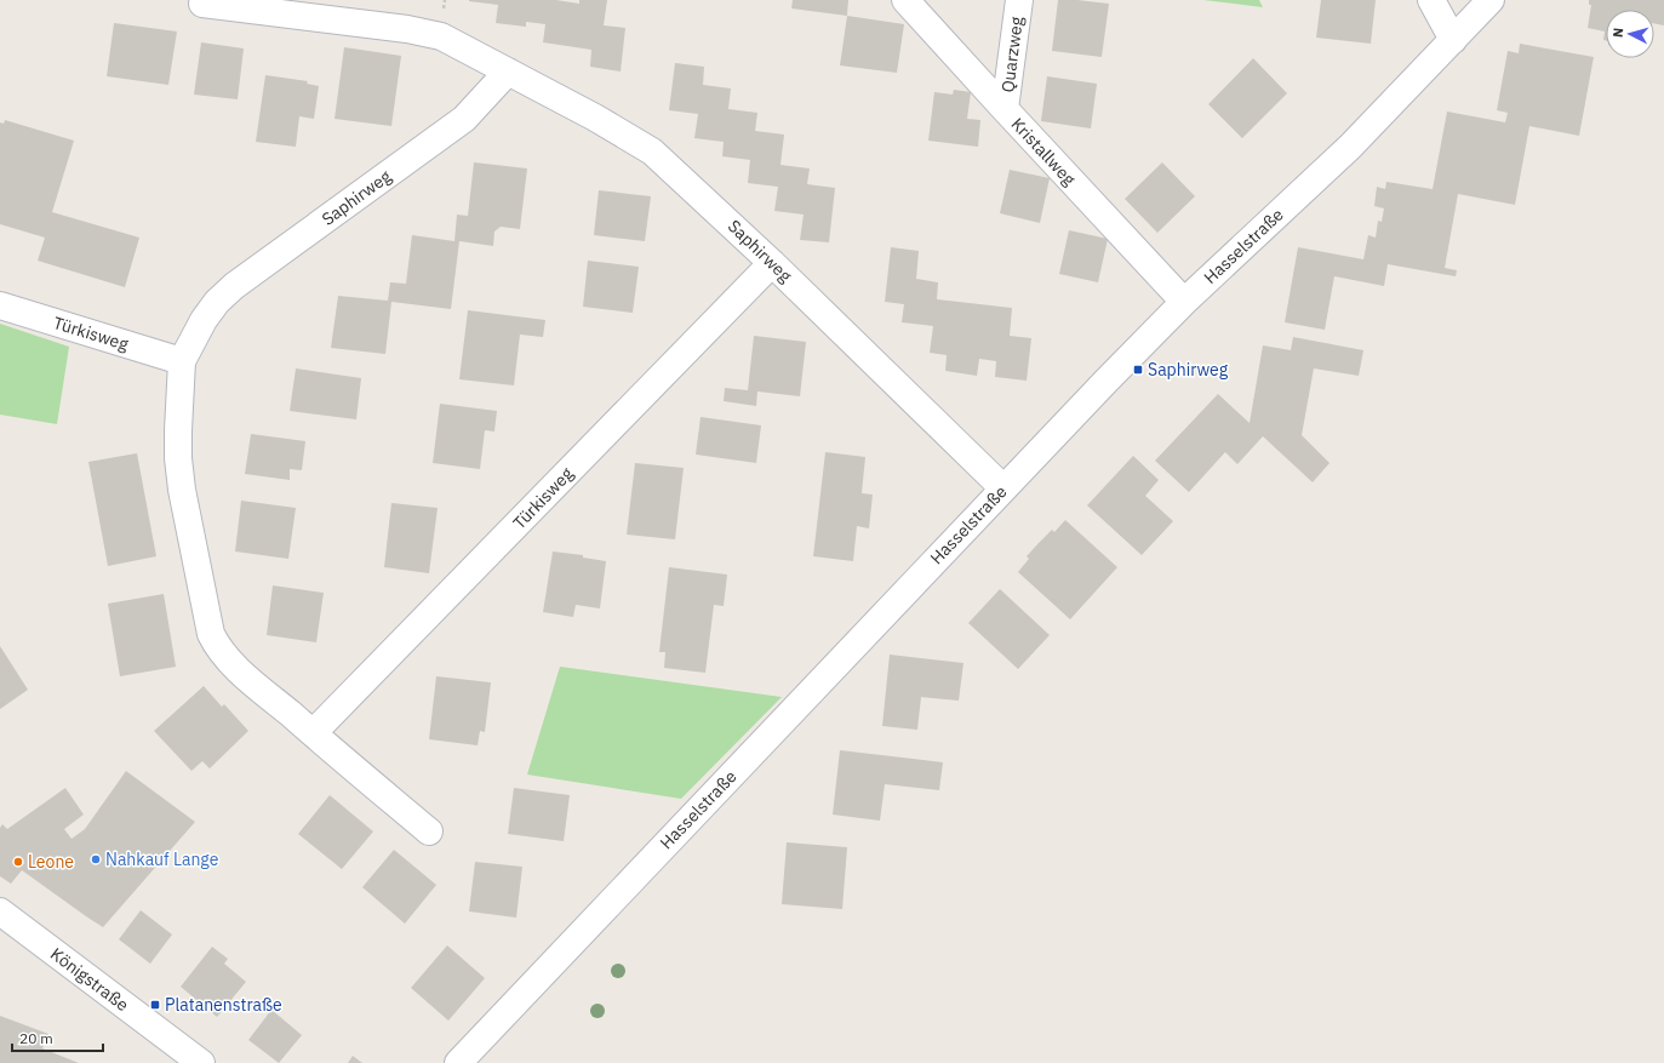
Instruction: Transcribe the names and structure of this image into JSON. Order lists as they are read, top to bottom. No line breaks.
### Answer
{"streets":{"street":["Quarzweg","Kristallweg","Saphirweg","Hasselstraße","Türkisweg","Königstraße"]},"crossings":[["Quarzweg","Kristallweg"],["Kristallweg","Hasselstraße"],["Saphirweg","Hasselstraße"],["Saphirweg","Türkisweg"]],"places":{"transit":["Saphirweg","Platanenstraße"],"other":["Nahkauf Lange","Leone"]},"scale_bar":"20 m","north":"left"}
